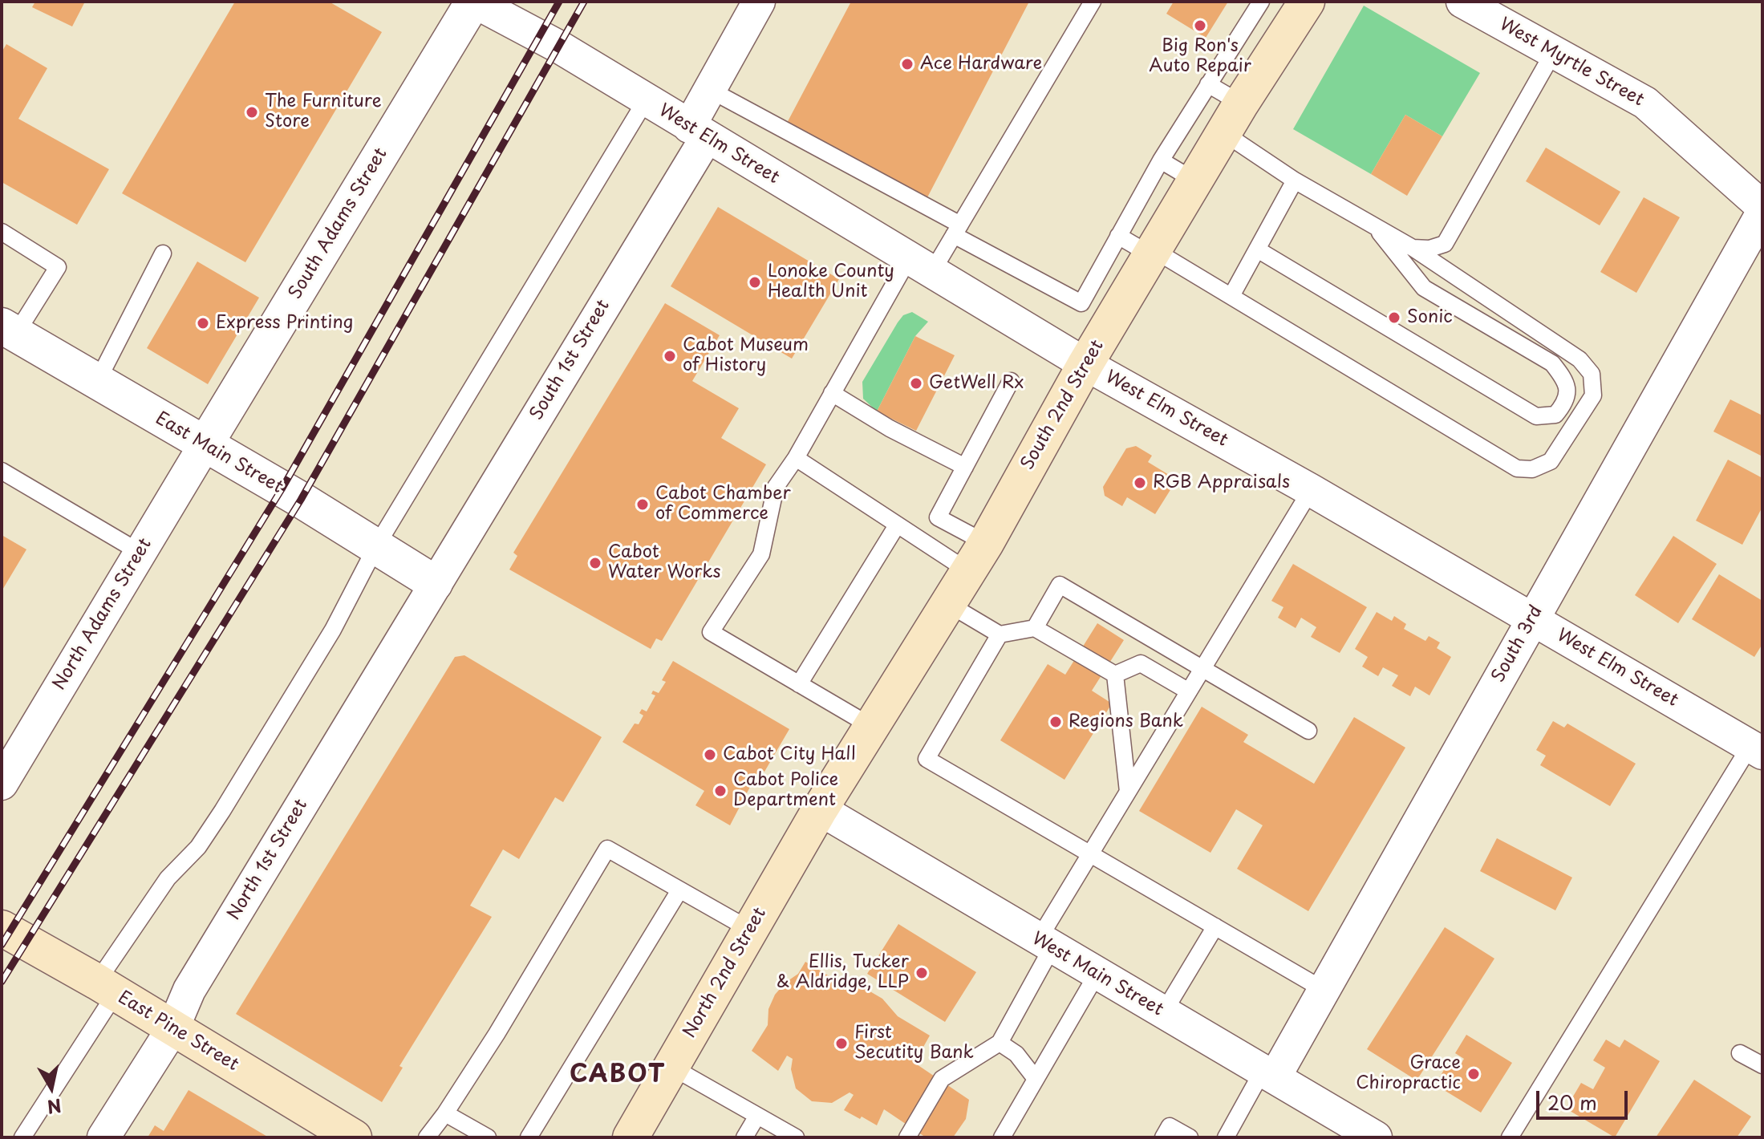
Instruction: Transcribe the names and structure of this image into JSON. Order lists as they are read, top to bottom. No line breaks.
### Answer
{"streets":{"main road":["South 2nd Street","North 2nd Street","East Pine Street"],"street":["West Myrtle Street","West Elm Street","South Adams Street","South 1st Street","East Main Street","North Adams Street","South 3rd","North 1st Street","West Main Street"]},"crossings":[["West Elm Street","South Adams Street"],["West Elm Street","South 1st Street"],["West Elm Street","South 2nd Street"],["West Elm Street","South 3rd"],["South Adams Street","East Main Street"],["South Adams Street","North Adams Street"],["South 1st Street","East Main Street"],["South 1st Street","North 1st Street"],["South 2nd Street","North 2nd Street"],["South 2nd Street","West Main Street"],["East Main Street","North Adams Street"],["East Main Street","North 1st Street"],["South 3rd","West Main Street"],["North 1st Street","East Pine Street"],["North 2nd Street","West Main Street"]],"districts":["CABOT"],"places":["Big Ron's Auto Repair","Ace Hardware","The Furniture Store","Lonoke County Health Unit","Sonic","Express Printing","Cabot Museum of History","GetWell Rx","RGB Appraisals","Cabot Chamber of Commerce","Cabot Water Works","Regions Bank","Cabot City Hall","Cabot Police Department","Ellis, Tucker & Aldridge, LLP","First Secutity Bank","Grace Chiropractic"],"scale_bar":"20 m","north":"bottom"}
